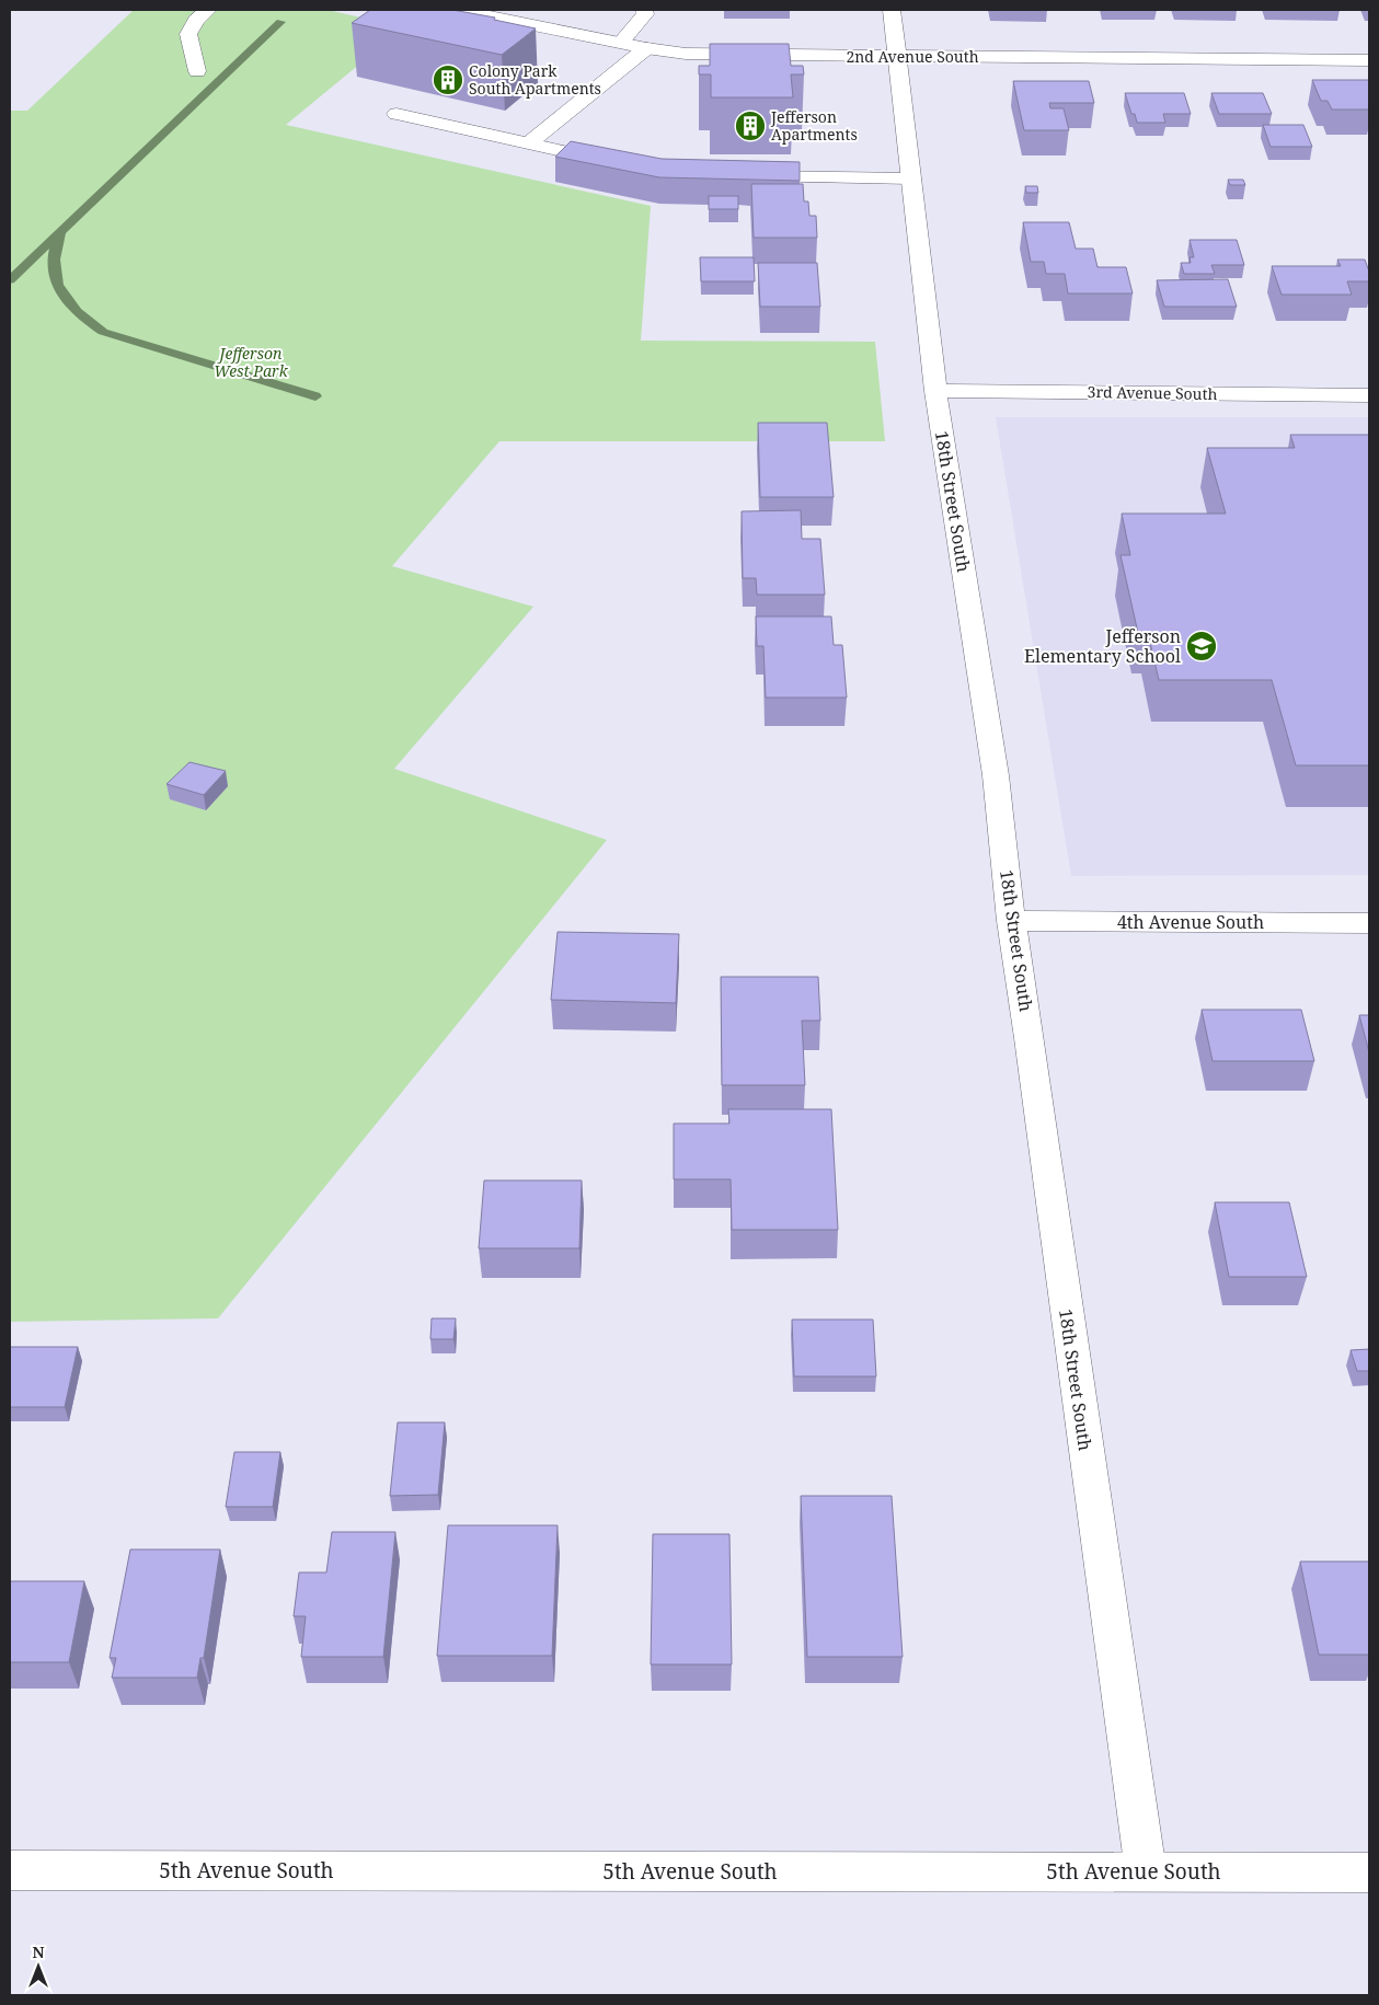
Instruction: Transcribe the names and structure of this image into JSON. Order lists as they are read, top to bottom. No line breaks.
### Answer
{"streets":{"street":["2nd Avenue South","3rd Avenue South","18th Street South","4th Avenue South","5th Avenue South"]},"crossings":[["2nd Avenue South","18th Street South"],["3rd Avenue South","18th Street South"],["18th Street South","4th Avenue South"],["18th Street South","5th Avenue South"]],"parks":["Jefferson West Park"],"places":{"building":["Colony Park South Apartments","Jefferson Apartments"],"school or university":["Jefferson Elementary School"]},"north":"top"}
